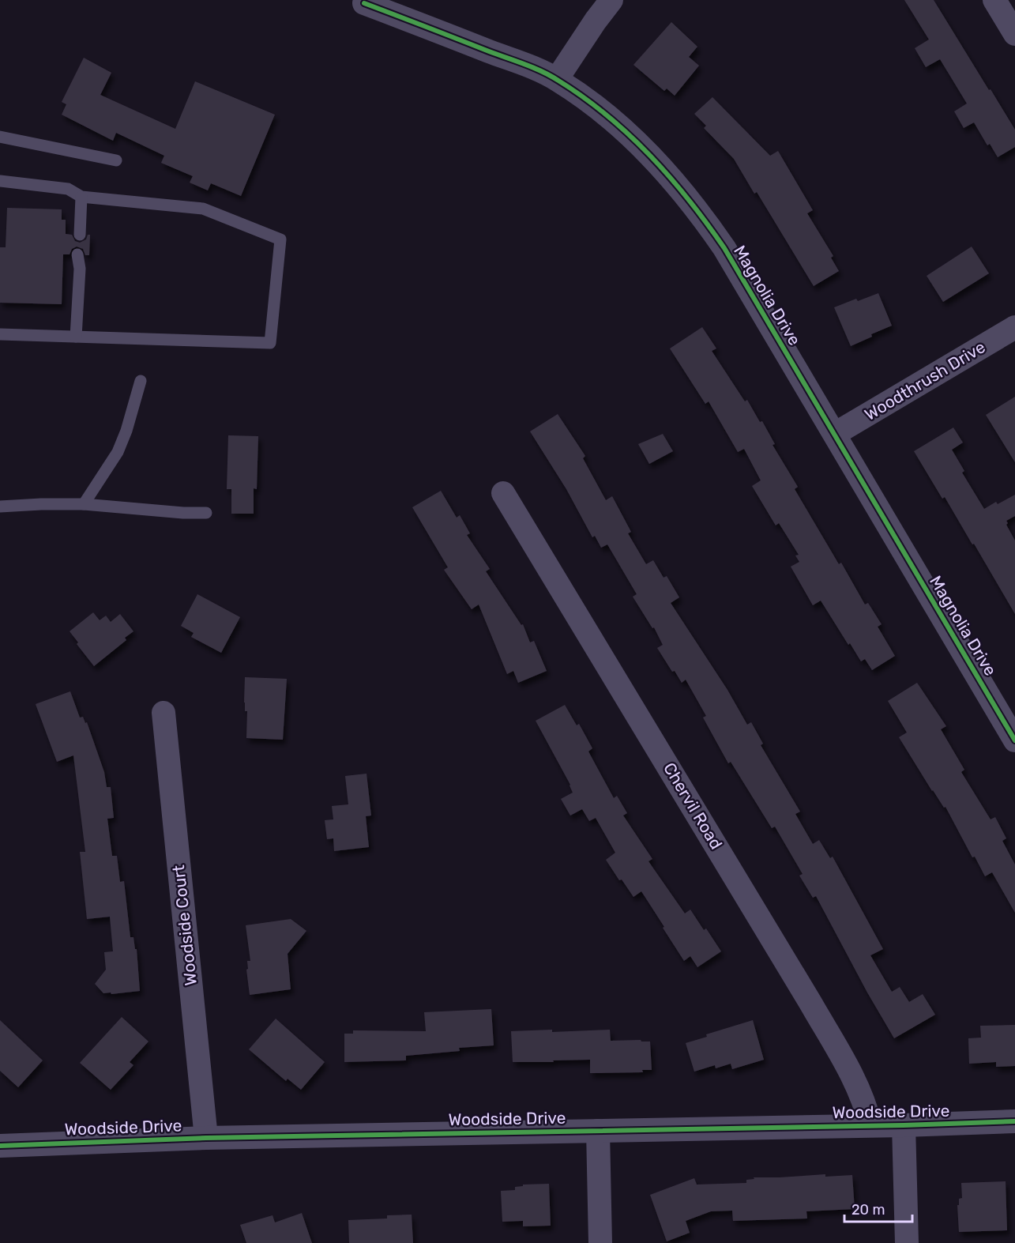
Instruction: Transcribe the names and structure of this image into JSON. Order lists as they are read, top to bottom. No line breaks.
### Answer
{"streets":{"street":["Magnolia Drive","Woodthrush Drive","Chervil Road","Woodside Court","Woodside Drive"]},"crossings":[["Magnolia Drive","Woodthrush Drive"],["Chervil Road","Woodside Drive"],["Woodside Court","Woodside Drive"]],"scale_bar":"20 m"}
